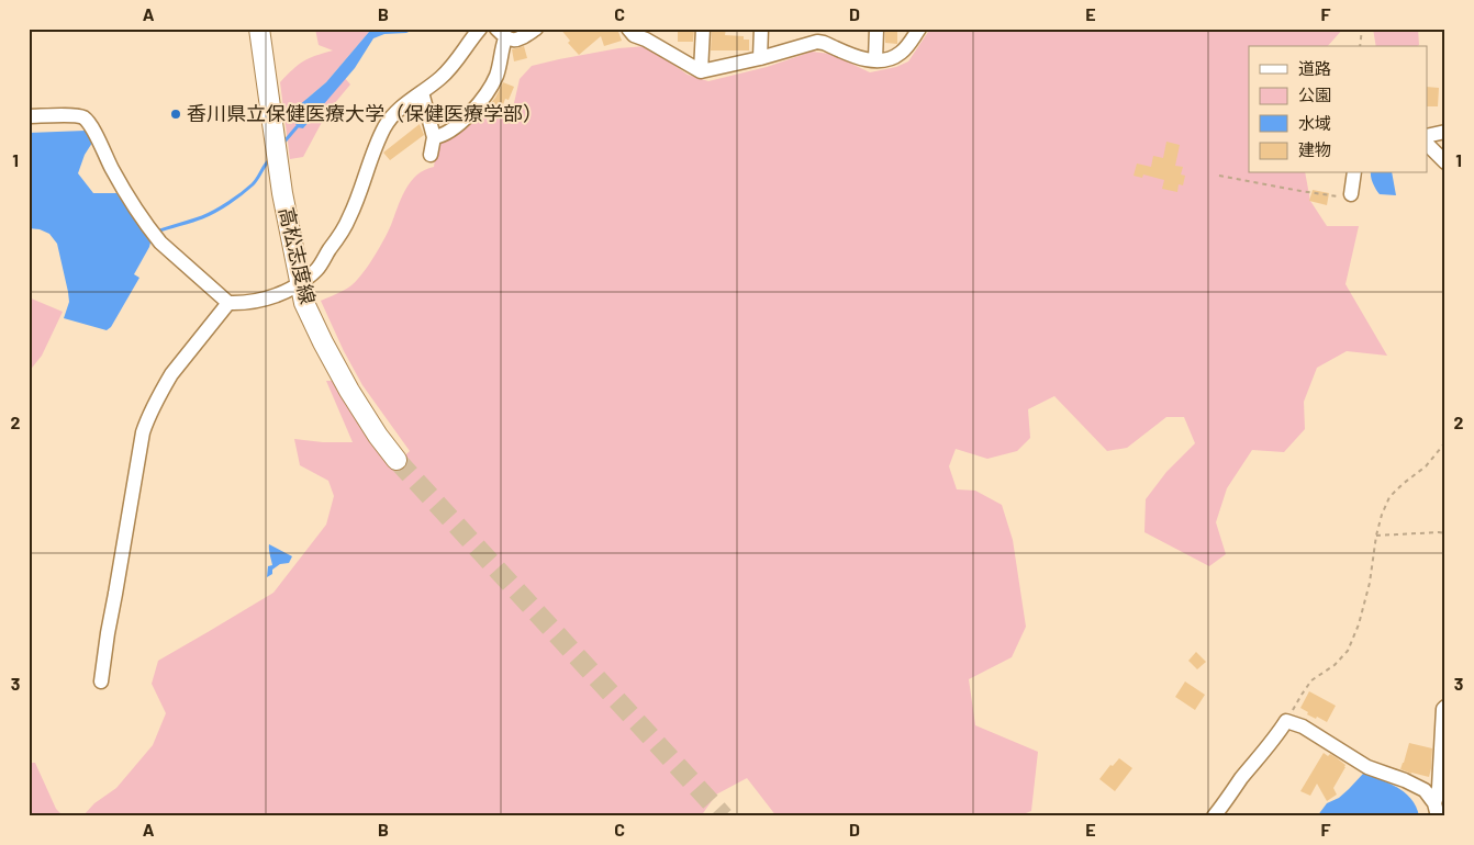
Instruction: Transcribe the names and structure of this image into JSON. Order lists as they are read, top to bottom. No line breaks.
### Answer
{"streets":{"main road":["高松志度線"]},"places":["香川県立保健医療大学（保健医療学部）"],"legend":["道路","公園","水域","建物"],"grid":{"columns":["A","B","C","D","E","F"],"rows":["1","2","3"]}}
